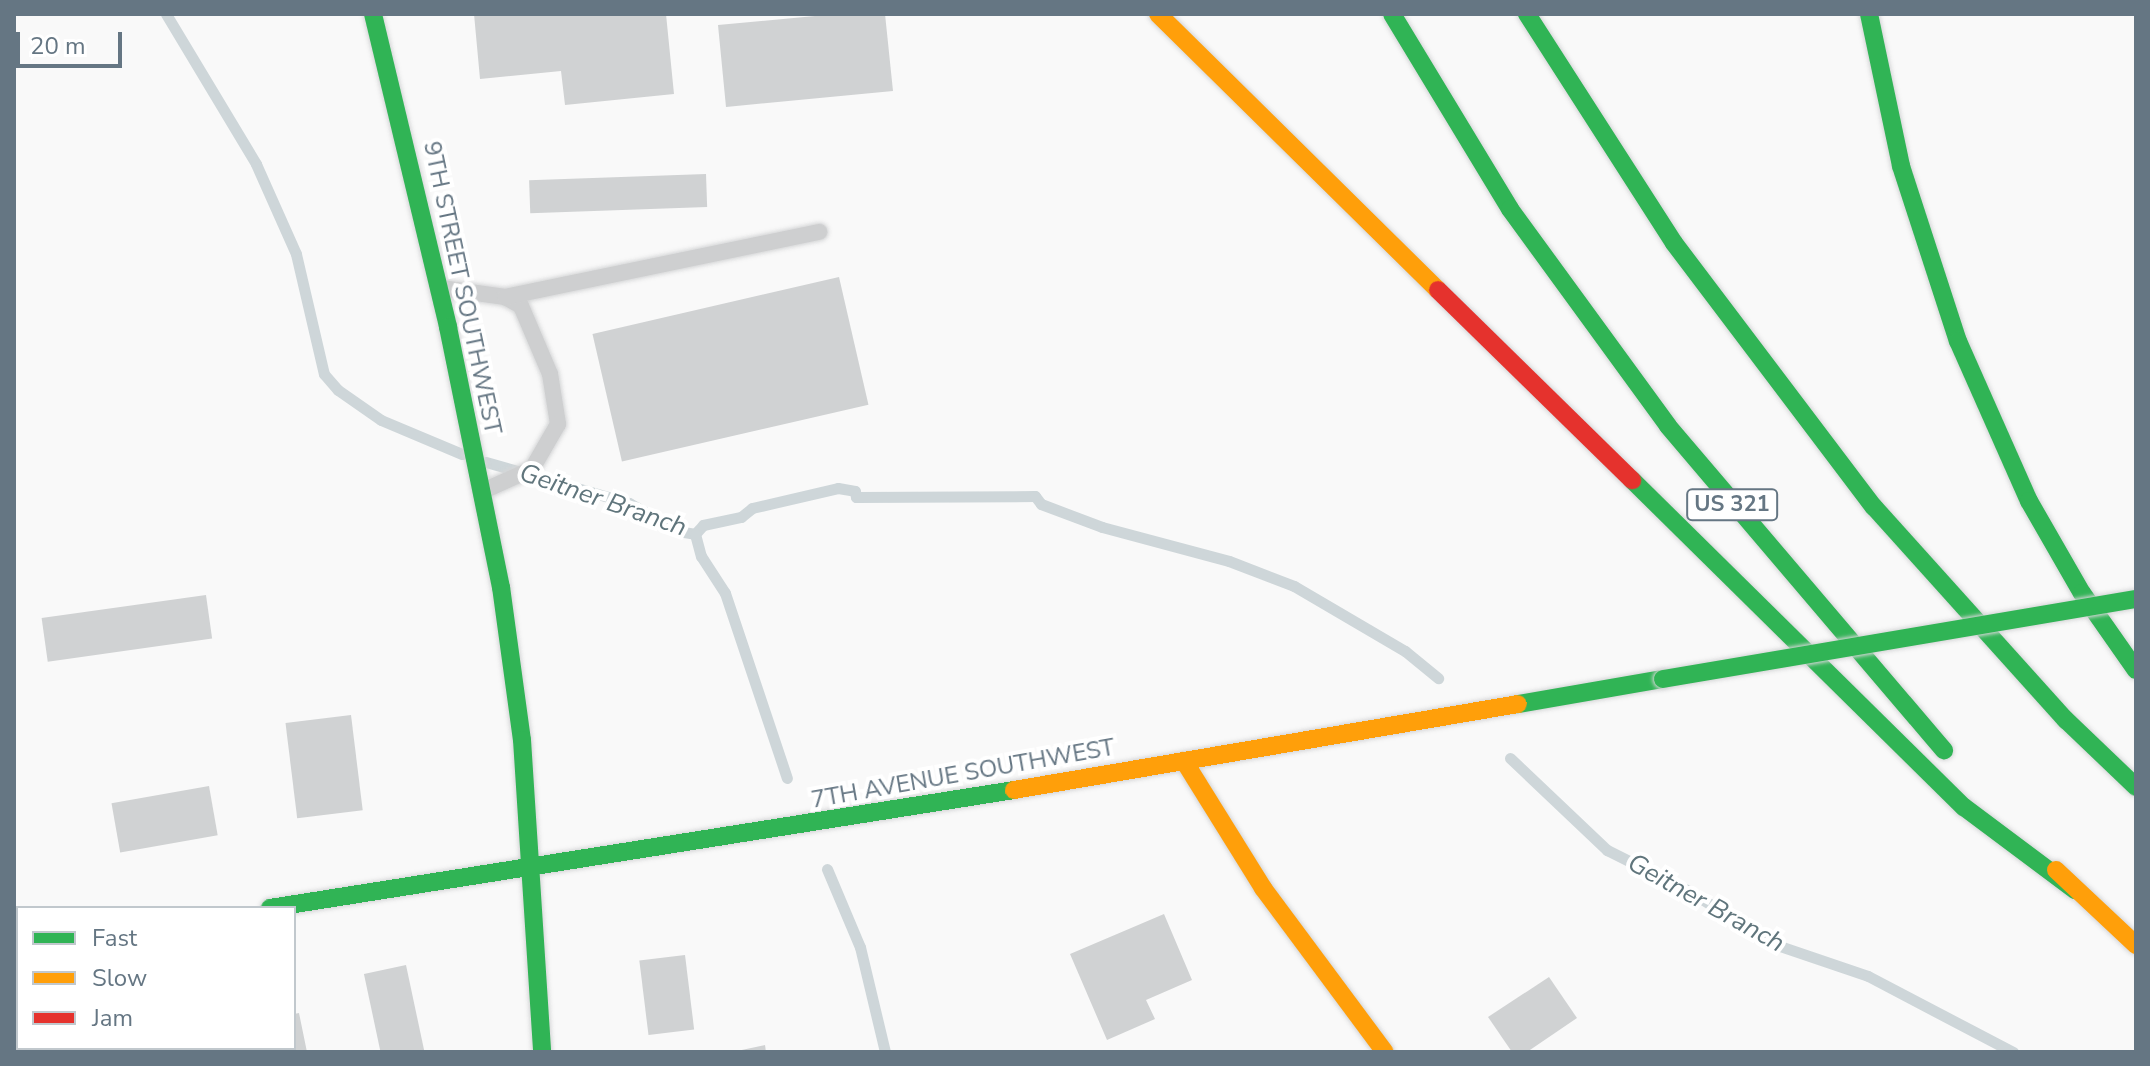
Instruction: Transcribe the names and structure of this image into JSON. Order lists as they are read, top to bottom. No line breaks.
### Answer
{"streets":{"main road":["9TH STREET SOUTHWEST","US 321","7TH AVENUE SOUTHWEST"]},"crossings":[["9TH STREET SOUTHWEST","7TH AVENUE SOUTHWEST"]],"water":["Geitner Branch"],"legend":["Fast","Slow","Jam"],"scale_bar":"20 m"}
